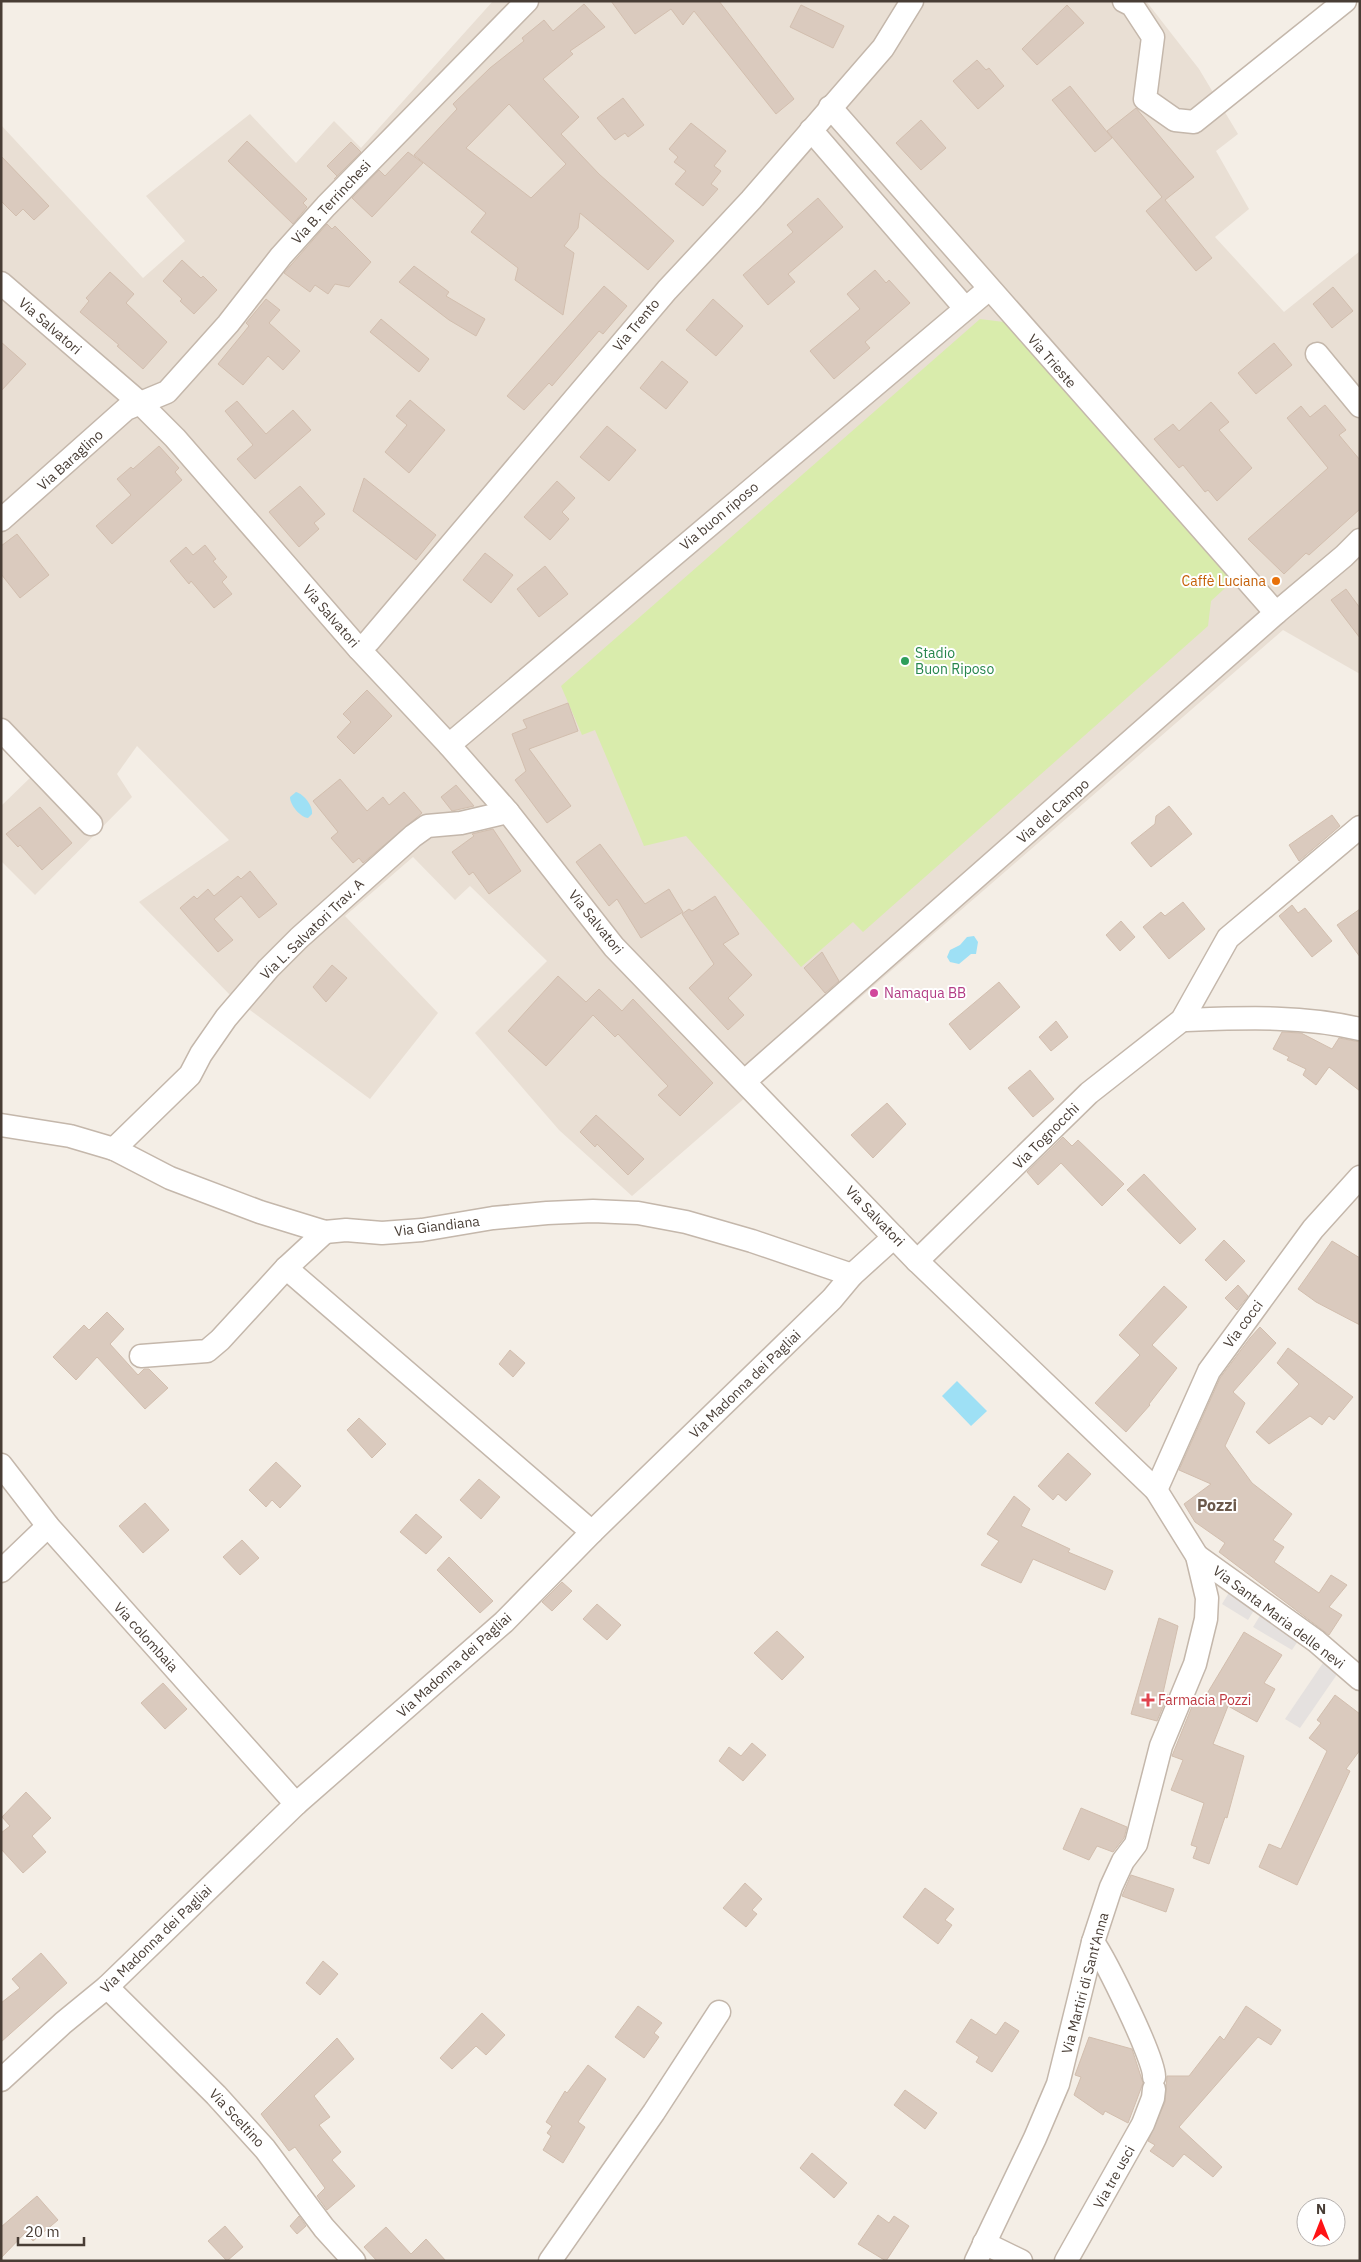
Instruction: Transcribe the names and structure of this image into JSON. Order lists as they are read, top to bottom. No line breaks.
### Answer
{"streets":{"street":["Via B. Terrinchesi","Via Trento","Via Salvatori","Via Trieste","Via Baraglino","Via buon riposo","Via del Campo","Via L. Salvatori Trav. A","Via Tognocchi","Via Giandiana","Via cocci","Via Madonna dei Pagliai","Via Santa Maria delle nevi","Via colombaia","Via Martiri di Sant'Anna","Via Sceltino","Via tre usci"]},"crossings":[["Via B. Terrinchesi","Via Salvatori"],["Via B. Terrinchesi","Via Baraglino"],["Via Trento","Via Salvatori"],["Via Trento","Via Trieste"],["Via Salvatori","Via Baraglino"],["Via Salvatori","Via buon riposo"],["Via Salvatori","Via del Campo"],["Via Salvatori","Via L. Salvatori Trav. A"],["Via Salvatori","Via Tognocchi"],["Via Salvatori","Via cocci"],["Via Salvatori","Via Madonna dei Pagliai"],["Via Salvatori","Via Santa Maria delle nevi"],["Via Salvatori","Via Martiri di Sant'Anna"],["Via Trieste","Via buon riposo"],["Via Trieste","Via del Campo"],["Via L. Salvatori Trav. A","Via Giandiana"],["Via Giandiana","Via Madonna dei Pagliai"],["Via Madonna dei Pagliai","Via colombaia"],["Via Madonna dei Pagliai","Via Sceltino"],["Via Santa Maria delle nevi","Via Martiri di Sant'Anna"],["Via Martiri di Sant'Anna","Via tre usci"]],"districts":["Pozzi"],"places":{"other":["Caffè Luciana","Stadio Buon Riposo","Namaqua BB"],"health":["Farmacia Pozzi"]},"scale_bar":"20 m","north":"top"}
